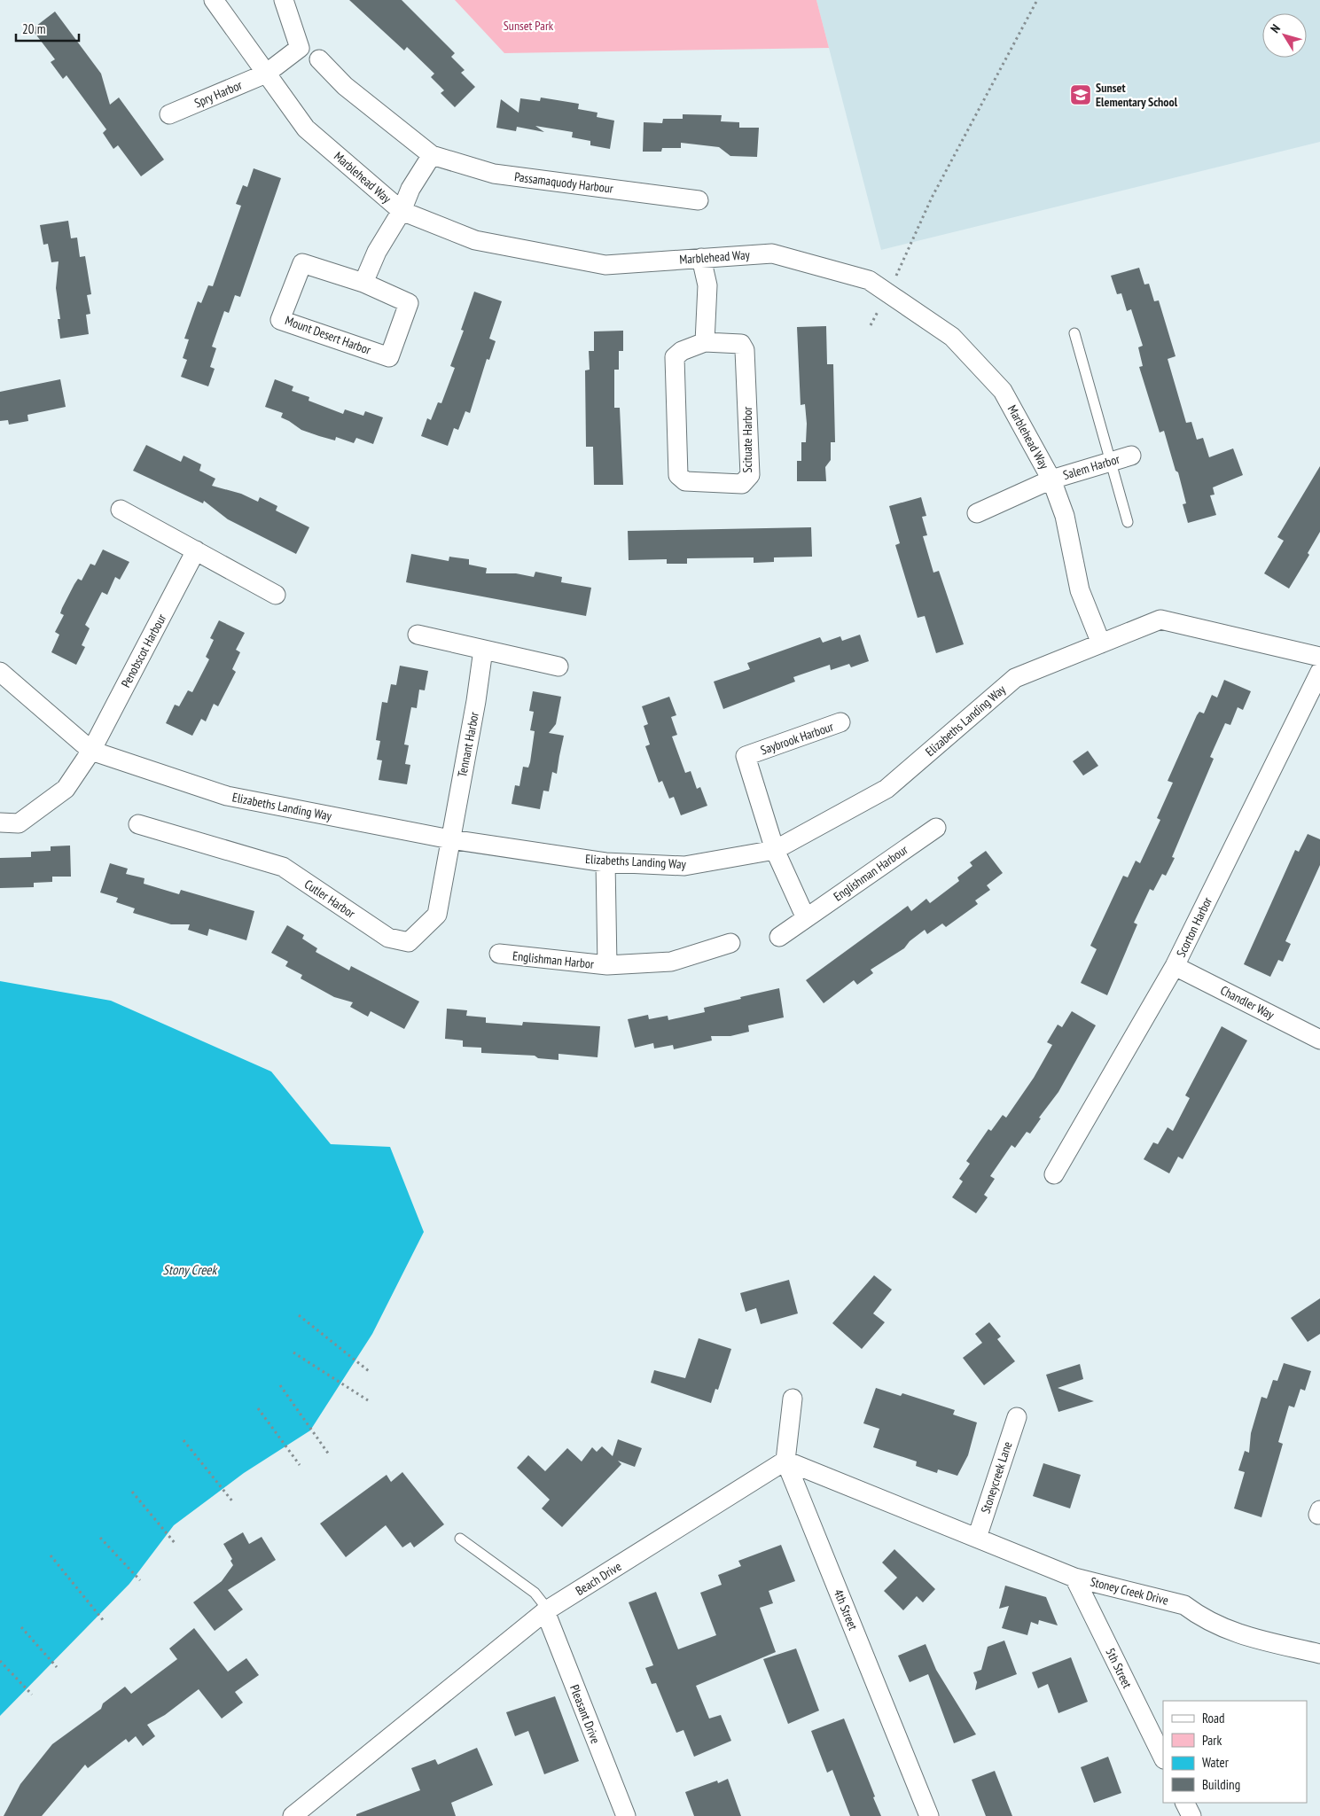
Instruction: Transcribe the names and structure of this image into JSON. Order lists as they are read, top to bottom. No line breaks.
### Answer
{"streets":{"street":["Spry Harbor","Marblehead Way","Passamaquody Harbour","Mount Desert Harbor","Scituate Harbor","Salem Harbor","Penobscot Harbour","Elizabeths Landing Way","Saybrook Harbour","Tennant Harbor","Englishman Harbour","Cutler Harbor","Scorton Harbor","Englishman Harbor","Chandler Way","Stoneycreek Lane","Beach Drive","Stoney Creek Drive","4th Street","5th Street","Pleasant Drive"]},"crossings":[["Spry Harbor","Marblehead Way"],["Marblehead Way","Salem Harbor"],["Marblehead Way","Elizabeths Landing Way"],["Penobscot Harbour","Elizabeths Landing Way"],["Elizabeths Landing Way","Saybrook Harbour"],["Elizabeths Landing Way","Tennant Harbor"],["Elizabeths Landing Way","Cutler Harbor"],["Elizabeths Landing Way","Englishman Harbor"],["Tennant Harbor","Cutler Harbor"],["Scorton Harbor","Chandler Way"],["Stoneycreek Lane","Stoney Creek Drive"],["Beach Drive","Stoney Creek Drive"],["Beach Drive","4th Street"],["Beach Drive","Pleasant Drive"],["Stoney Creek Drive","4th Street"],["Stoney Creek Drive","5th Street"]],"water":["Stony Creek"],"parks":["Sunset Park"],"places":{"school or university":["Sunset Elementary School"]},"legend":["Road","Park","Water","Building"],"scale_bar":"20 m","north":"top left"}
